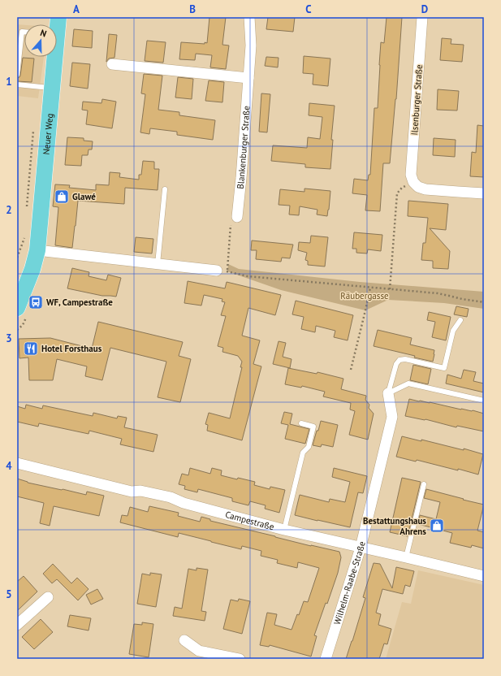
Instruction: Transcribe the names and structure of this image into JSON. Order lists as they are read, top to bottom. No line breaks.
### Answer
{"streets":{"main road":["Neuer Weg"],"street":["Ilsenburger Straße","Blankenburger Straße","Campestraße","Wilhelm-Raabe-Straße"]},"crossings":[["Campestraße","Wilhelm-Raabe-Straße"]],"parks":["Räubergasse"],"places":{"shop":["Glawé","Bestattungshaus Ahrens"],"bus stop":["WF, Campestraße"],"restaurant":["Hotel Forsthaus"]},"north":"top","grid":{"columns":["A","B","C","D"],"rows":["1","2","3","4","5"]}}
